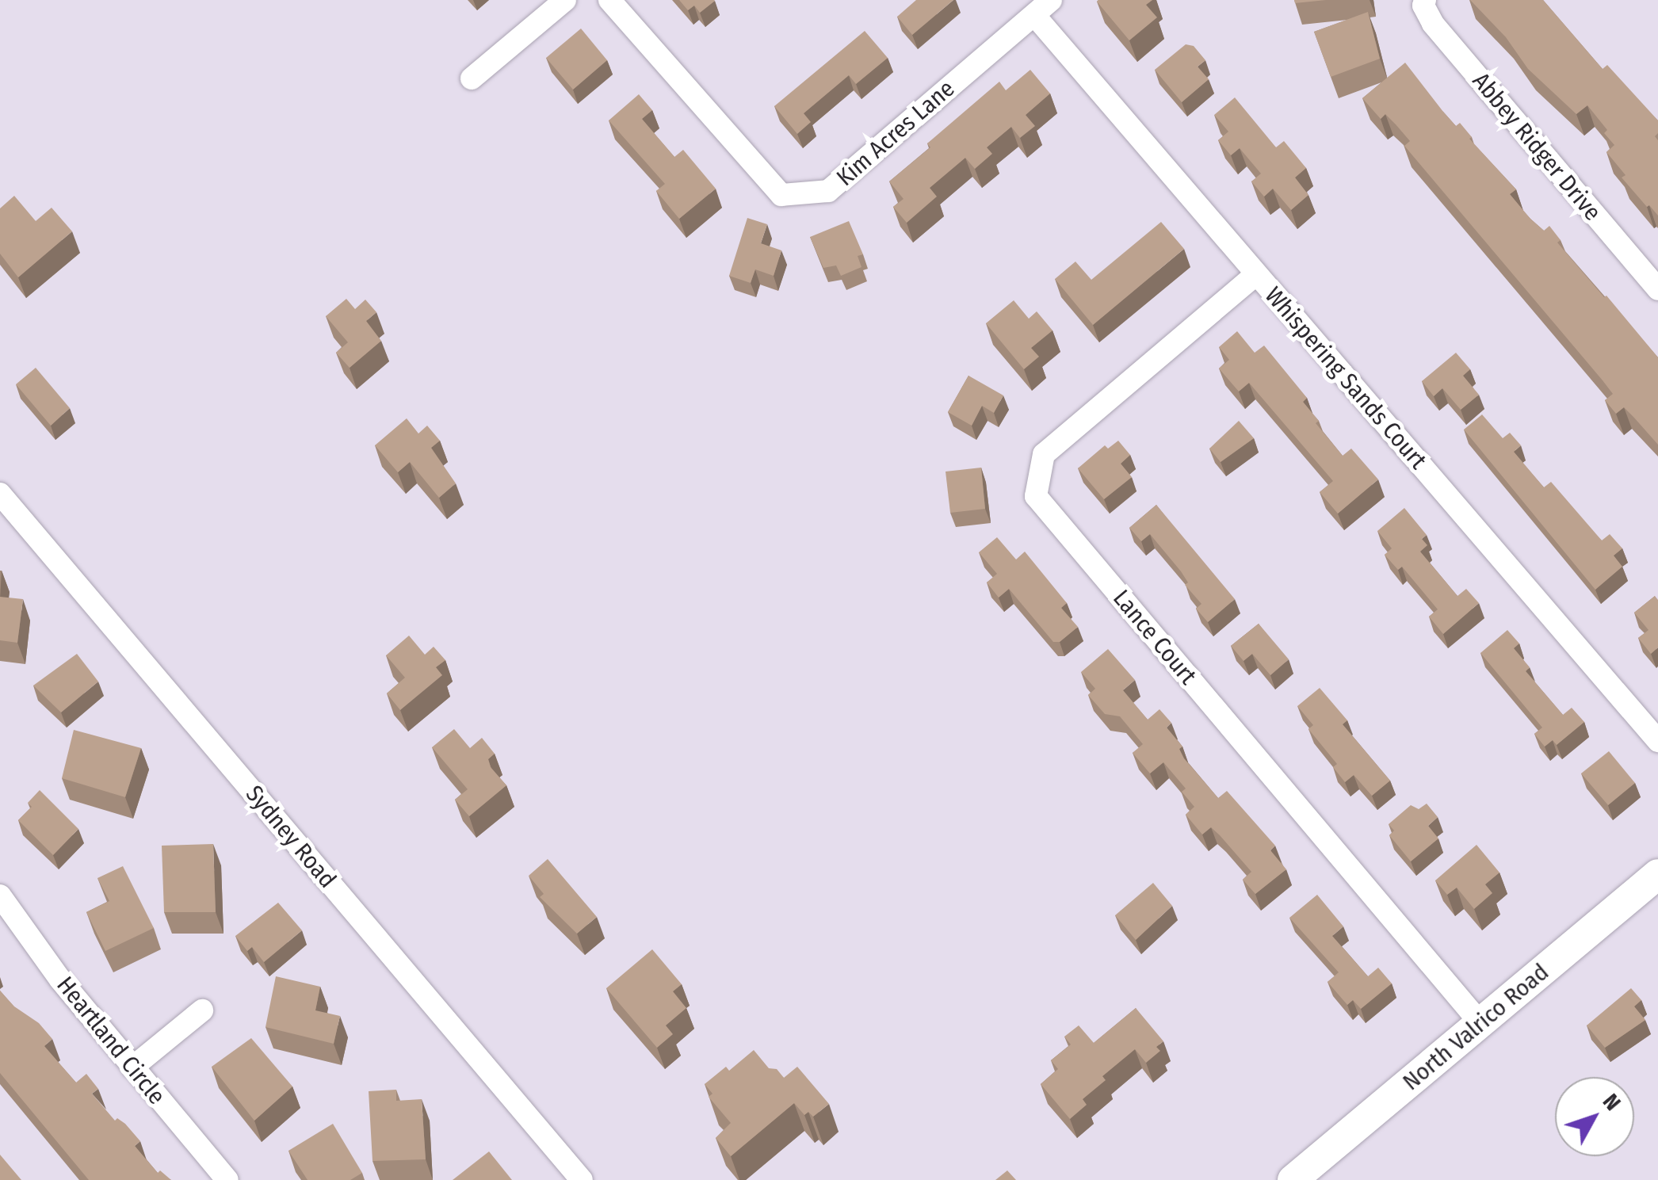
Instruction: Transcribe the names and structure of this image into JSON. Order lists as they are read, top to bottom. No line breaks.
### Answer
{"streets":{"street":["Kim Acres Lane","Abbey Ridger Drive","Whispering Sands Court","Lance Court","Sydney Road","North Valrico Road","Heartland Circle"]},"crossings":[["Kim Acres Lane","Whispering Sands Court"],["Whispering Sands Court","Lance Court"],["Lance Court","North Valrico Road"]],"north":"top right"}
